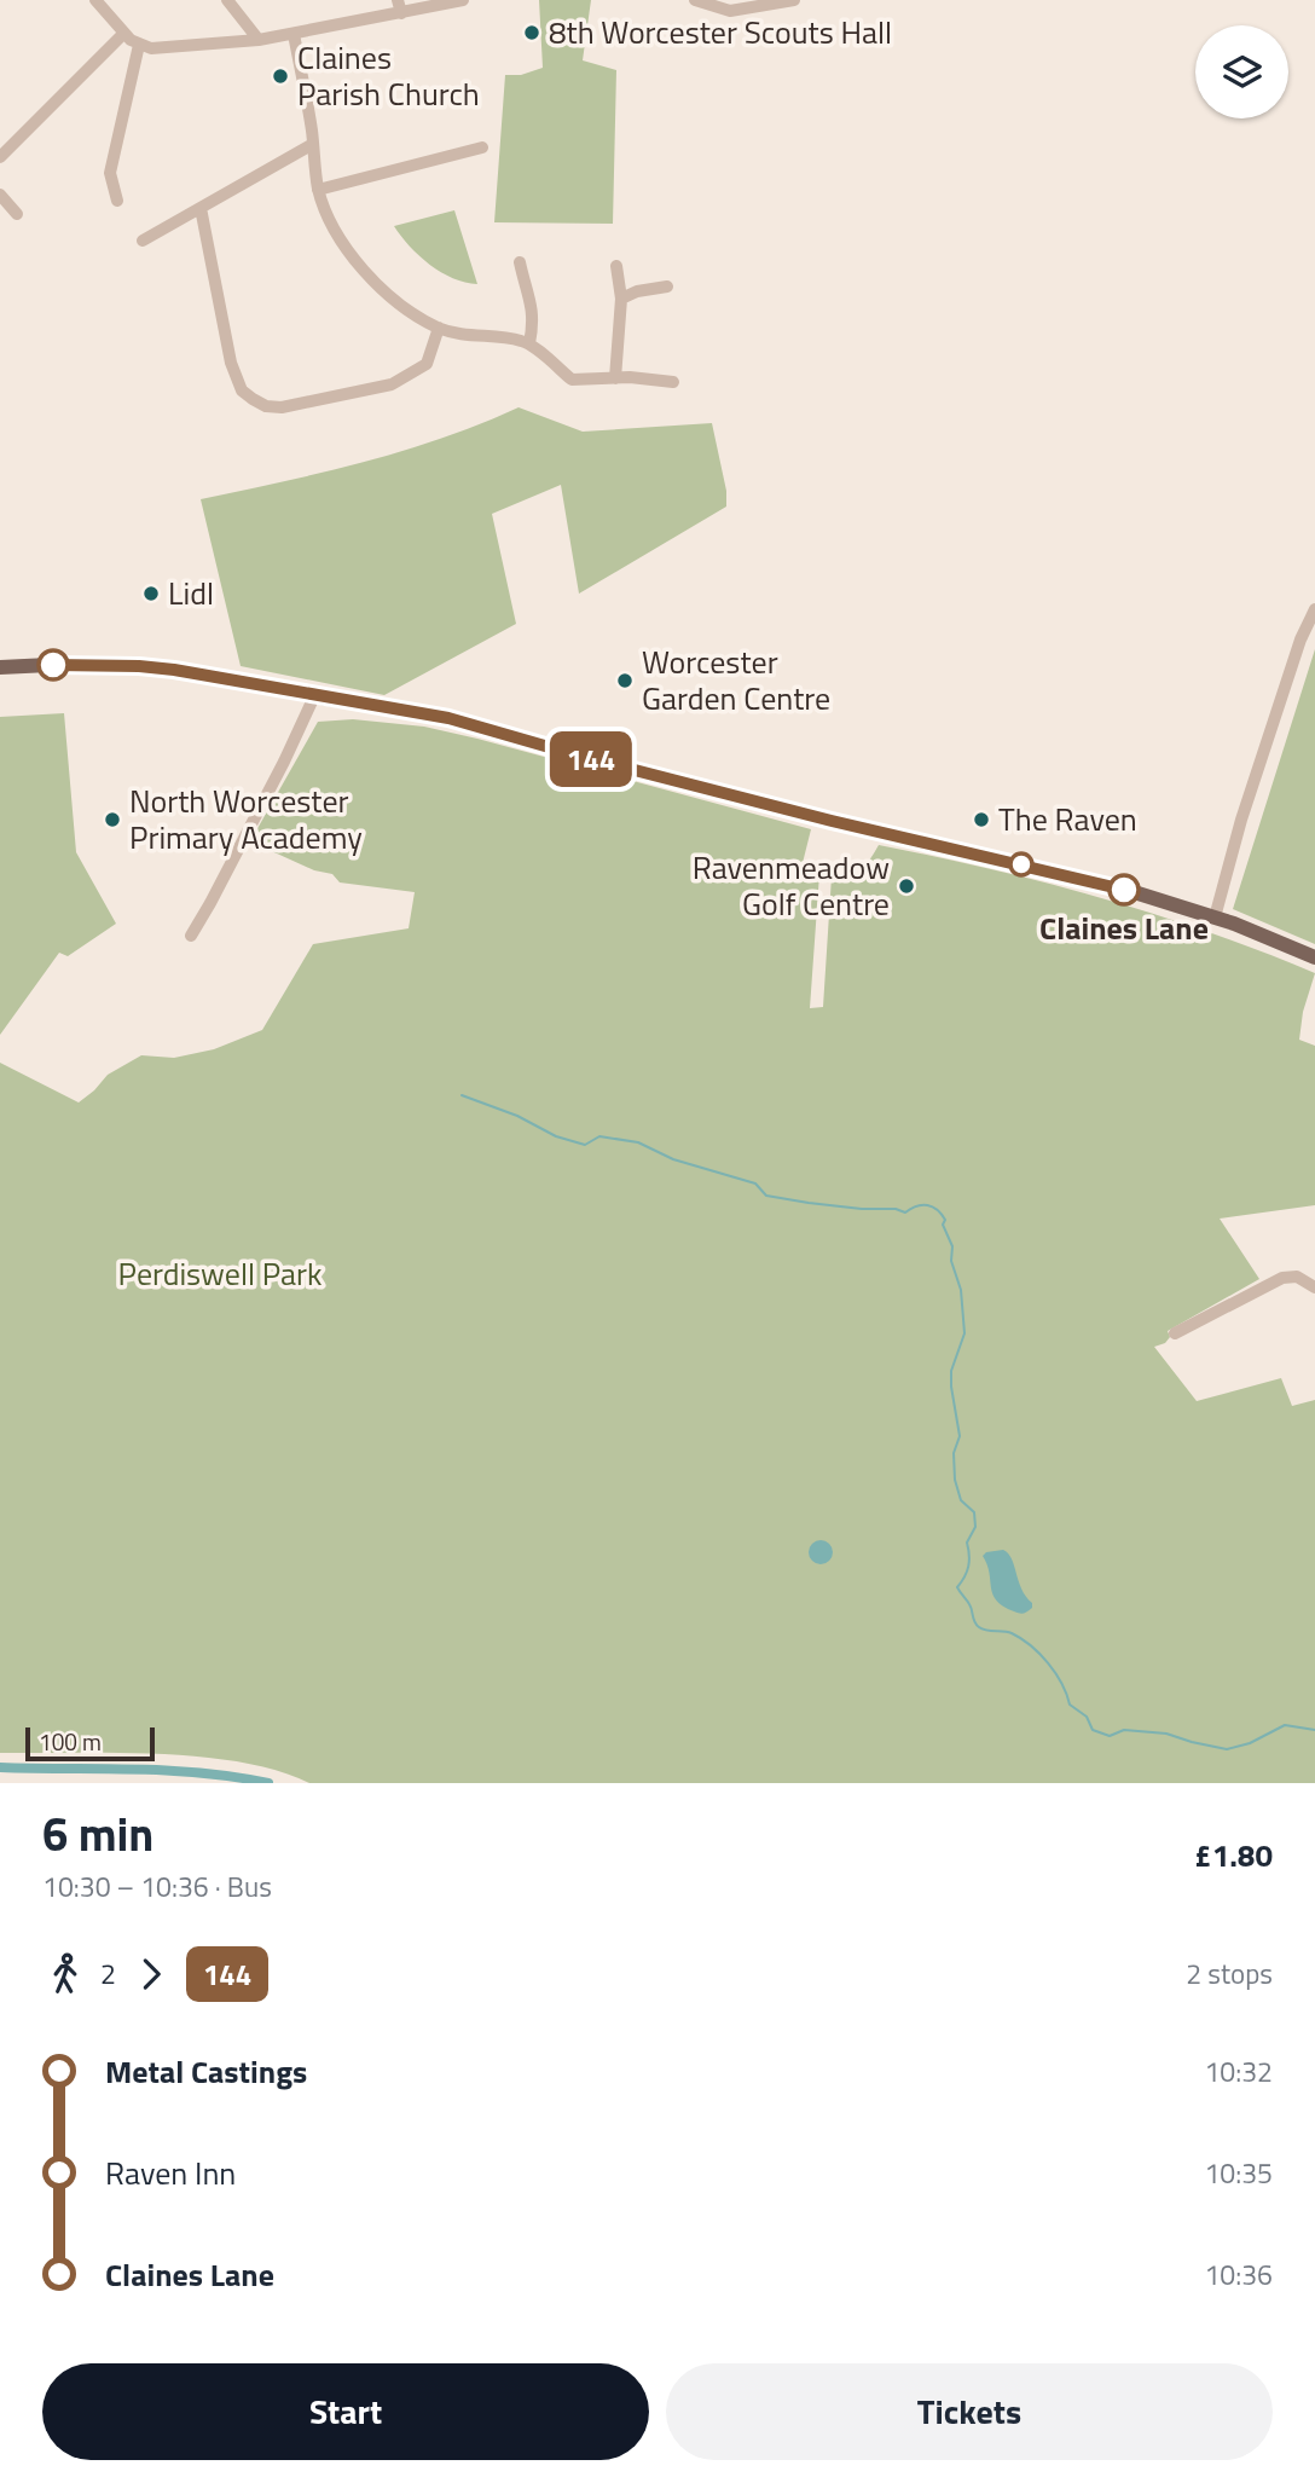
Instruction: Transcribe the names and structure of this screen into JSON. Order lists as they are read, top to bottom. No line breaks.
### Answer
{"parks":["Perdiswell Park"],"places":["8th Worcester Scouts Hall","Claines Parish Church","Lidl","Worcester Garden Centre","North Worcester Primary Academy","The Raven","Ravenmeadow Golf Centre","Claines Lane"],"lines":["bus line 144"],"scale_bar":"100 m","page":{"on_map":"144","scale":"100 m","heading":["6 min","10:30 – 10:36 · Bus","£1.80"],"legs":["2","144","2 stops"],"list":[{"name":"Metal Castings","value":"10:32"},{"name":"Raven Inn","value":"10:35"},{"name":"Claines Lane","value":"10:36"}],"buttons":["Start","Tickets"]}}
